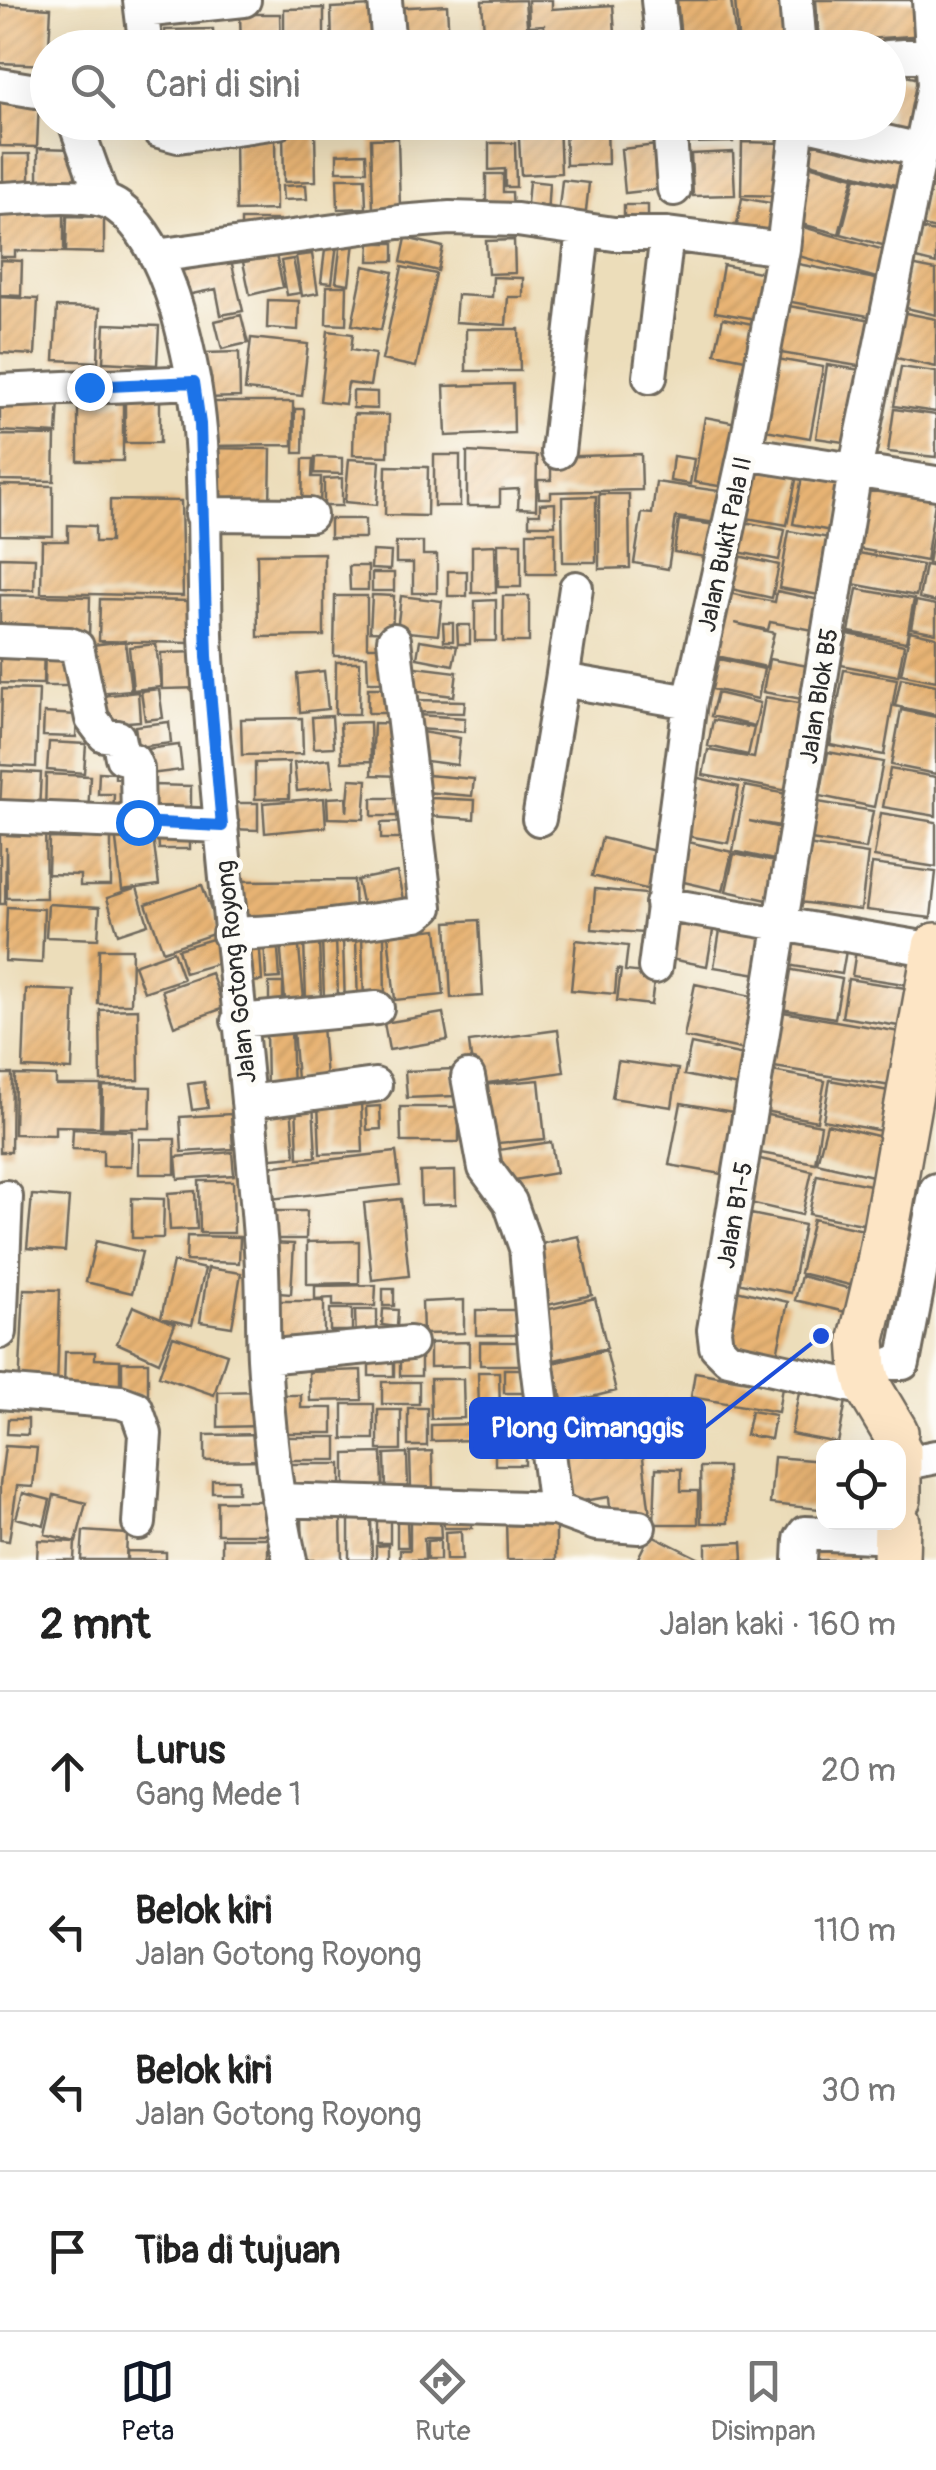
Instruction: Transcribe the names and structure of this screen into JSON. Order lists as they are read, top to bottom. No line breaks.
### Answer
{"streets":{"street":["Jalan Bukit Pala II","Jalan Blok B5","Jalan Gotong Royong","Jalan B1-5"]},"crossings":[["Jalan Blok B5","Jalan B1-5"]],"places":["Plong Cimanggis"],"page":{"search":"Cari di sini","heading":["2 mnt","Jalan kaki · 160 m"],"list":[["Lurus","Gang Mede 1","20 m"],["Belok kiri","Jalan Gotong Royong","110 m"],["Belok kiri","Jalan Gotong Royong","30 m"],"Tiba di tujuan"],"nav":["Peta","Rute","Disimpan"]}}
